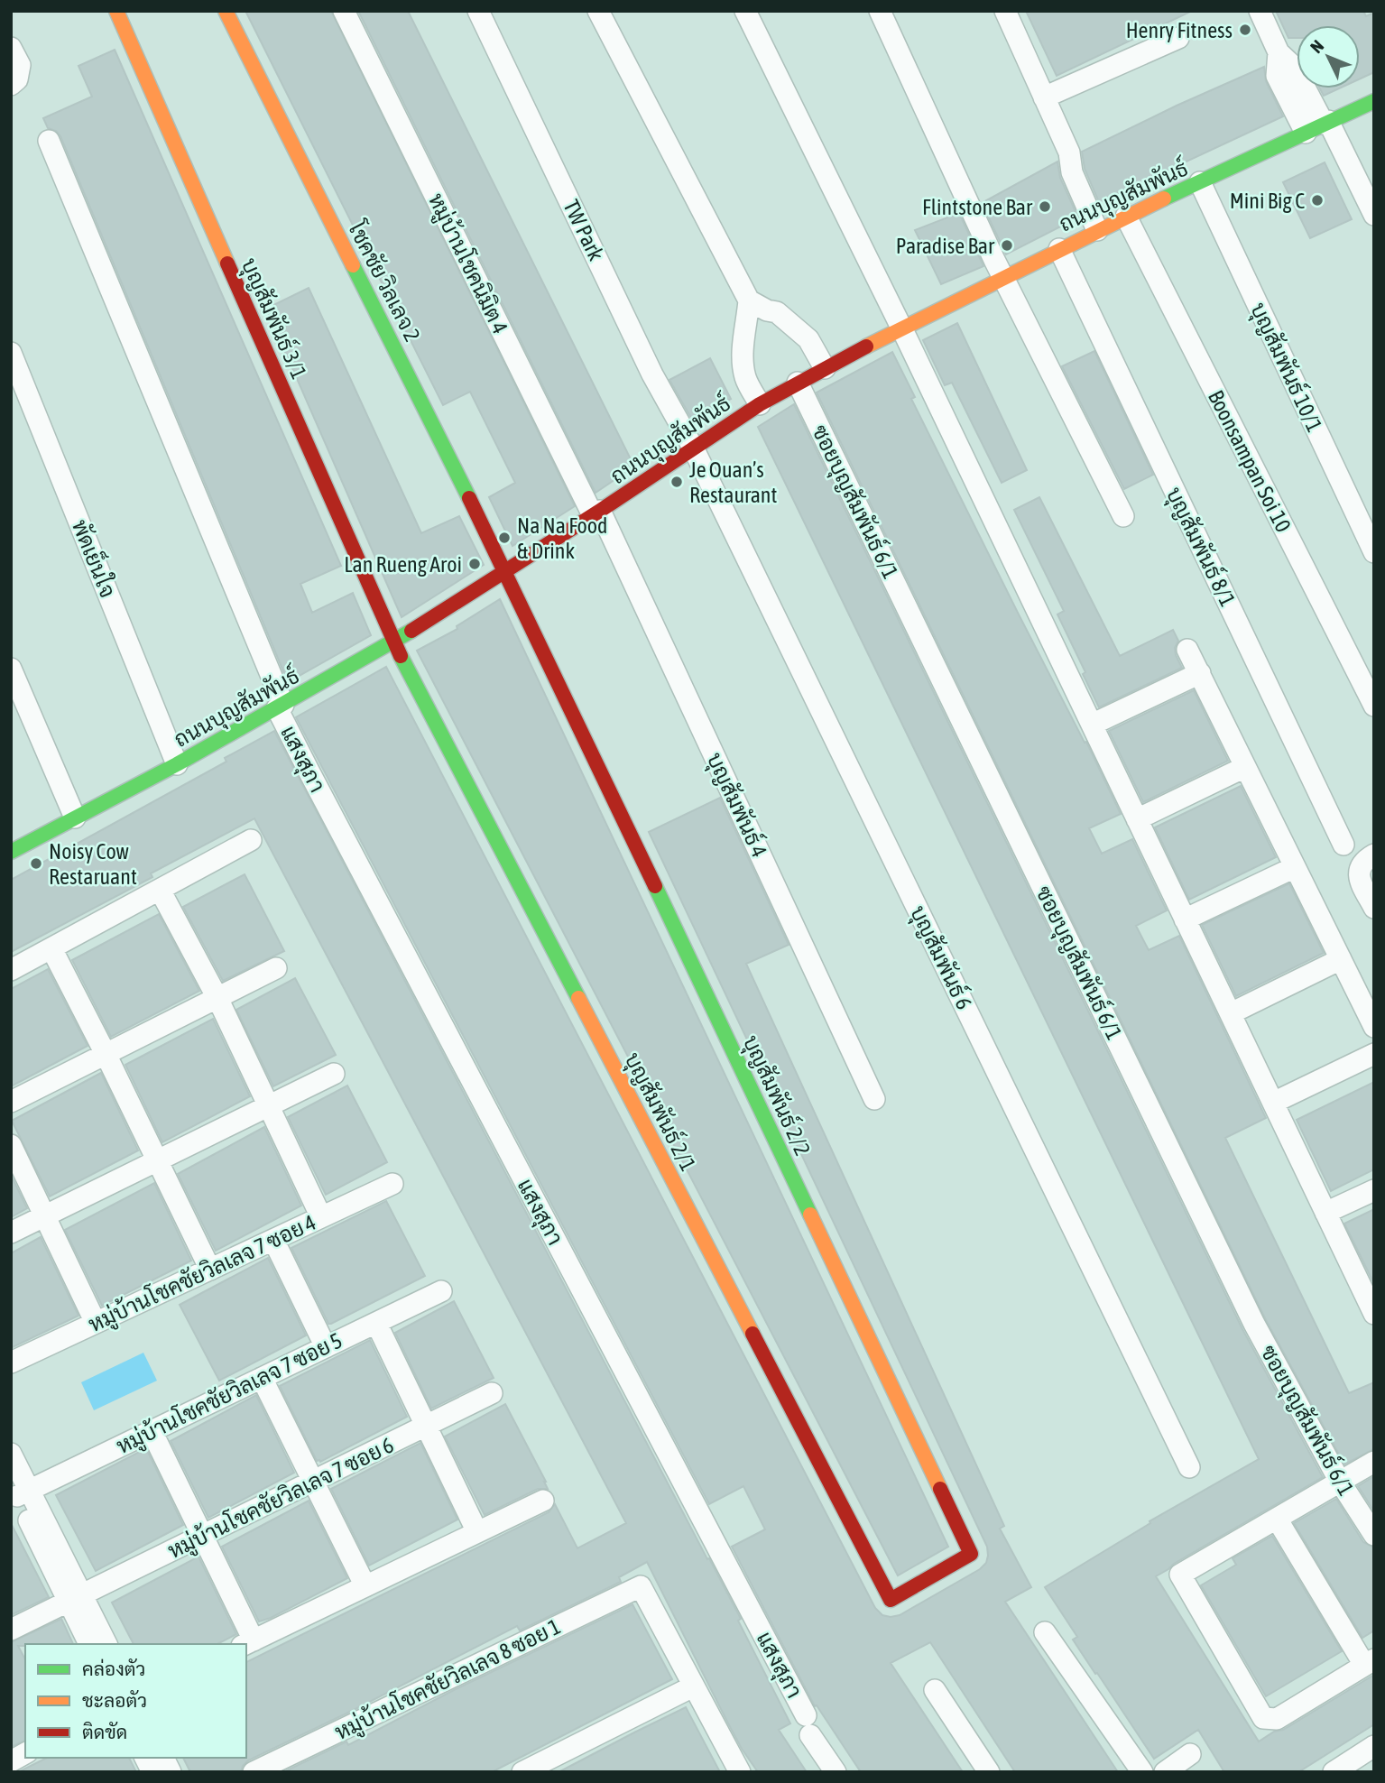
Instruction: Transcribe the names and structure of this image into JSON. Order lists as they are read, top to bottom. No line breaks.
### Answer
{"streets":{"street":["ถนนบุญสัมพันธ์","TW Park","หมู่บ้านโชคนิมิต 4","โชคชัย วิลเลจ 2","บุญสัมพันธ์ 3/1","บุญสัมพันธ์ 10/1","Boonsampan Soi 10","ซอยบุญสัมพันธ์ 6/1","บุญสัมพันธ์ 8/1","พัดเย็นใจ","แสงสุภา","บุญสัมพันธ์ 4","บุญสัมพันธ์ 6","บุญสัมพันธ์ 2/2","บุญสัมพันธ์ 2/1","หมู่บ้านโชคชัยวิลเลจ 7 ซอย 4","หมู่บ้านโชคชัยวิลเลจ 7 ซอย 5","หมู่บ้านโชคชัยวิลเลจ 7 ซอย 6","หมู่บ้านโชคชัยวิลเลจ 8 ซอย 1"]},"crossings":[["ถนนบุญสัมพันธ์","TW Park"],["ถนนบุญสัมพันธ์","หมู่บ้านโชคนิมิต 4"],["ถนนบุญสัมพันธ์","โชคชัย วิลเลจ 2"],["ถนนบุญสัมพันธ์","บุญสัมพันธ์ 3/1"],["ถนนบุญสัมพันธ์","บุญสัมพันธ์ 10/1"],["ถนนบุญสัมพันธ์","Boonsampan Soi 10"],["ถนนบุญสัมพันธ์","ซอยบุญสัมพันธ์ 6/1"],["ถนนบุญสัมพันธ์","บุญสัมพันธ์ 8/1"],["ถนนบุญสัมพันธ์","พัดเย็นใจ"],["ถนนบุญสัมพันธ์","แสงสุภา"],["ถนนบุญสัมพันธ์","บุญสัมพันธ์ 4"],["ถนนบุญสัมพันธ์","บุญสัมพันธ์ 6"],["ถนนบุญสัมพันธ์","บุญสัมพันธ์ 2/2"],["ถนนบุญสัมพันธ์","บุญสัมพันธ์ 2/1"],["TW Park","บุญสัมพันธ์ 6"],["หมู่บ้านโชคนิมิต 4","บุญสัมพันธ์ 4"],["โชคชัย วิลเลจ 2","บุญสัมพันธ์ 2/2"],["บุญสัมพันธ์ 3/1","บุญสัมพันธ์ 2/1"],["บุญสัมพันธ์ 2/2","บุญสัมพันธ์ 2/1"]],"places":["Henry Fitness","Mini Big C","Flintstone Bar","Paradise Bar","Je Ouan’s Restaurant","Na Na Food & Drink","Lan Rueng Aroi","Noisy Cow Restaruant"],"legend":["คล่องตัว","ชะลอตัว","ติดขัด"],"north":"top left"}
